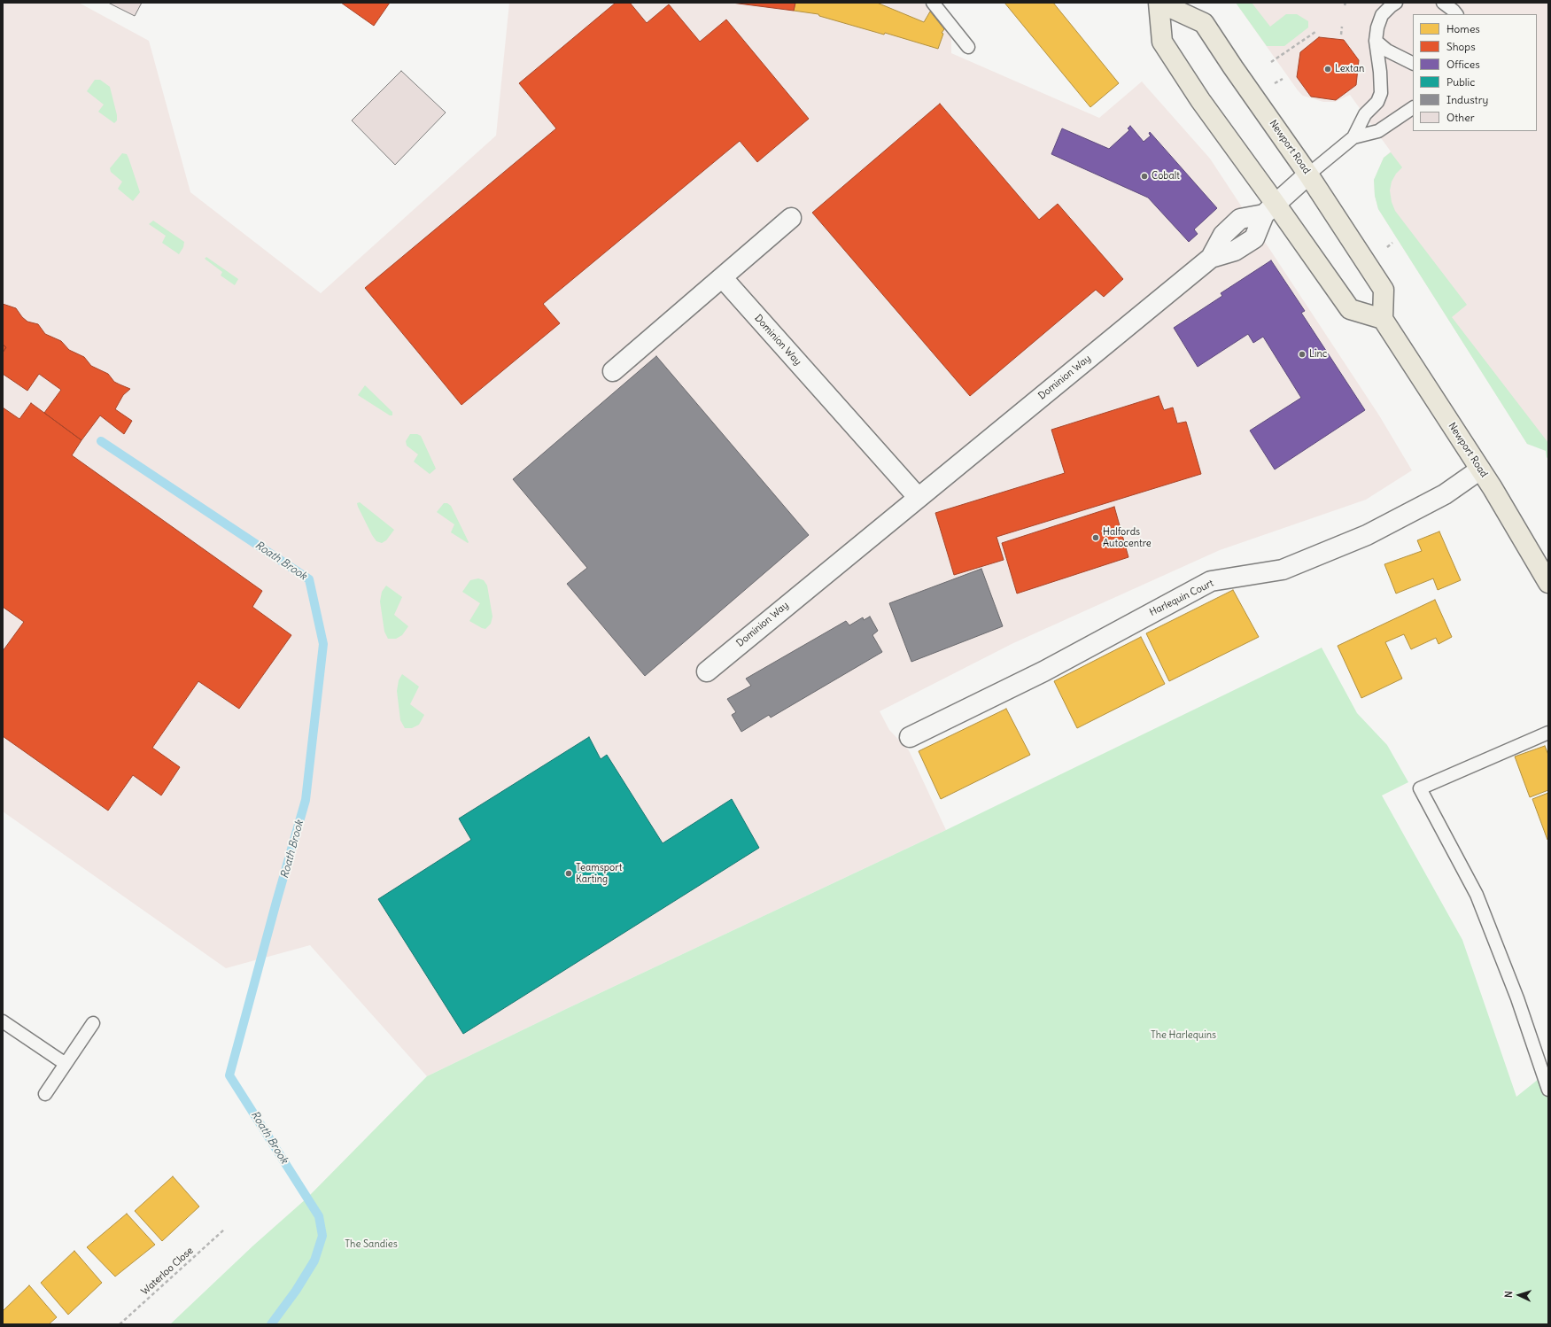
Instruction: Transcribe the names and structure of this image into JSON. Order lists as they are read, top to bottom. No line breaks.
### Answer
{"streets":{"main road":["Newport Road"],"street":["Dominion Way","Harlequin Court"],"path":["Waterloo Close"]},"crossings":[["Newport Road","Dominion Way"],["Newport Road","Harlequin Court"]],"water":["Roath Brook"],"parks":["The Harlequins","The Sandies"],"places":["Lextan","Cobalt","Linc","Halfords Autocentre","Teamsport Karting"],"legend":["Homes","Shops","Offices","Public","Industry","Other"],"north":"left"}
